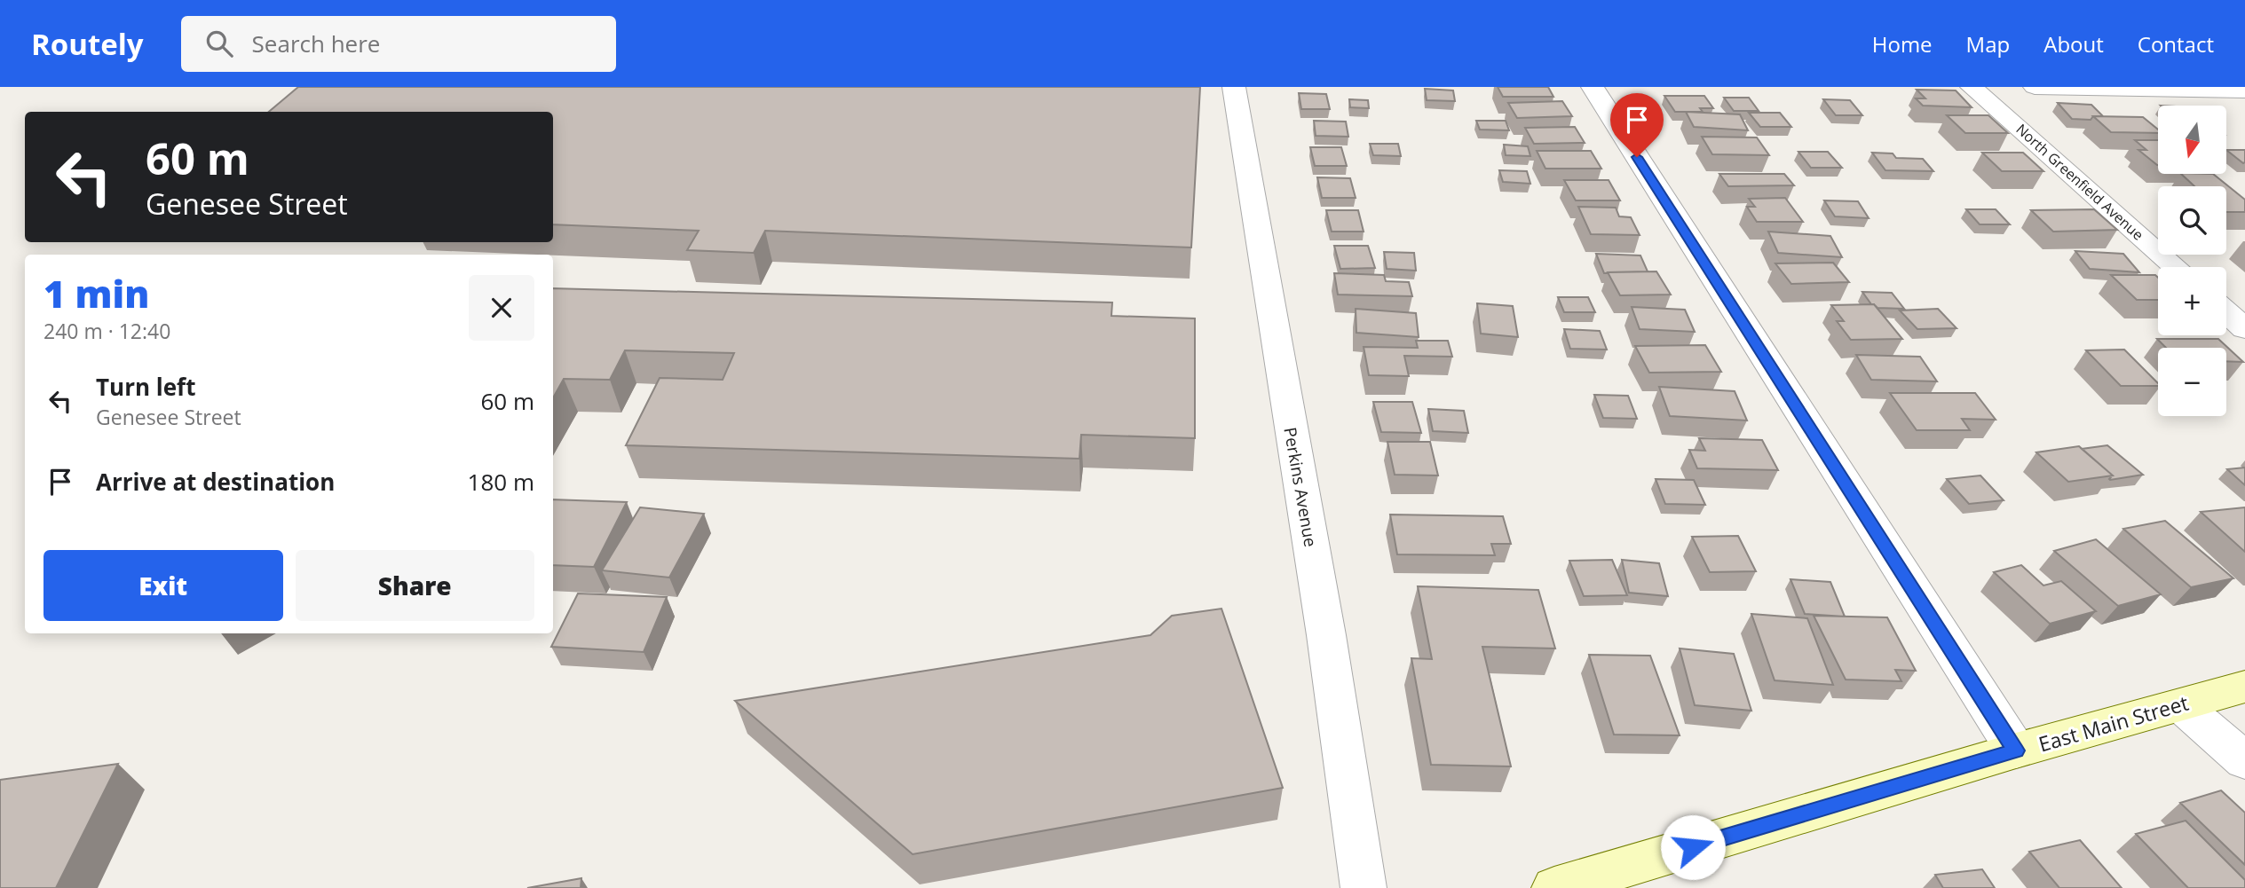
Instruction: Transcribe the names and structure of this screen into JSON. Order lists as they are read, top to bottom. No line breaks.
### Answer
{"streets":{"main road":["East Main Street"],"street":["North Greenfield Avenue","Perkins Avenue"]},"north":"bottom","page":{"header":"Routely","search":"Search here","nav":["Home","Map","About","Contact"],"map_buttons":["+","−"],"turn":["60 m","Genesee Street"],"heading":["1 min","240 m · 12:40"],"list":[{"name":"Turn left","note":"Genesee Street","value":"60 m"},{"name":"Arrive at destination","value":"180 m"}],"buttons":["Exit","Share"]}}
